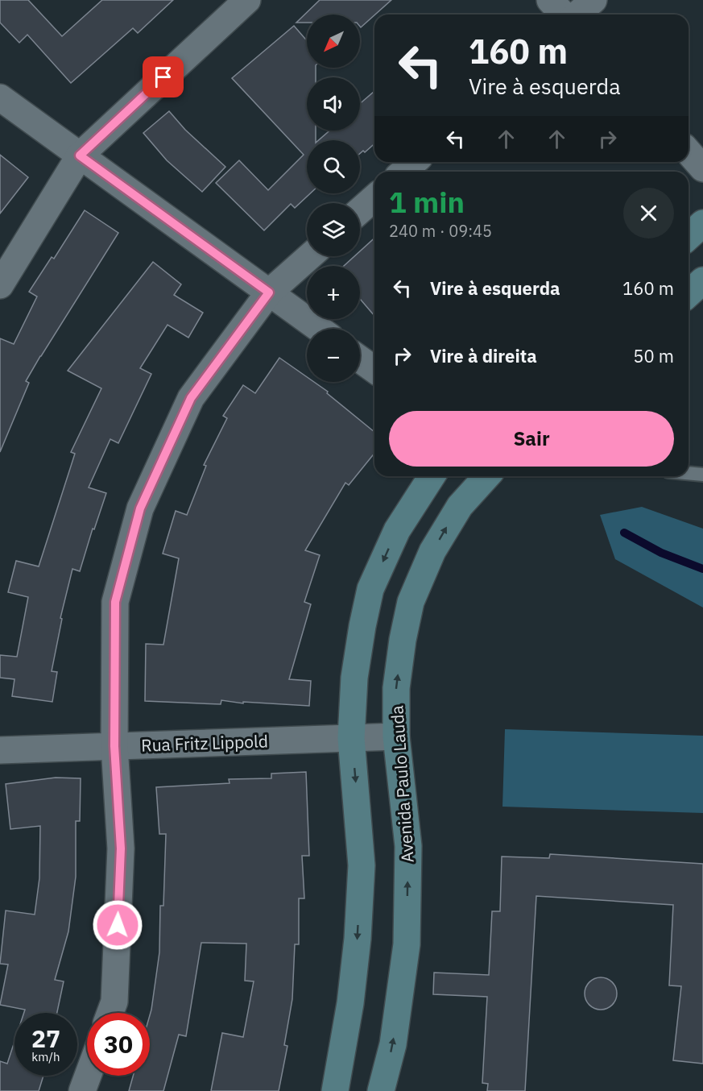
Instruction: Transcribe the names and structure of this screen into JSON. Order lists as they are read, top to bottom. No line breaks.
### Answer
{"streets":{"main road":["Avenida Paulo Lauda"],"street":["Rua Fritz Lippold"]},"crossings":[["Rua Fritz Lippold","Avenida Paulo Lauda"]],"north":"bottom left","page":{"map_buttons":["+","−"],"turn":["160 m","Vire à esquerda"],"heading":["1 min","240 m · 09:45"],"list":[{"name":"Vire à esquerda","value":"160 m"},{"name":"Vire à direita","value":"50 m"}],"buttons":"Sair","speed":"27 km/h","limit":"30"}}
